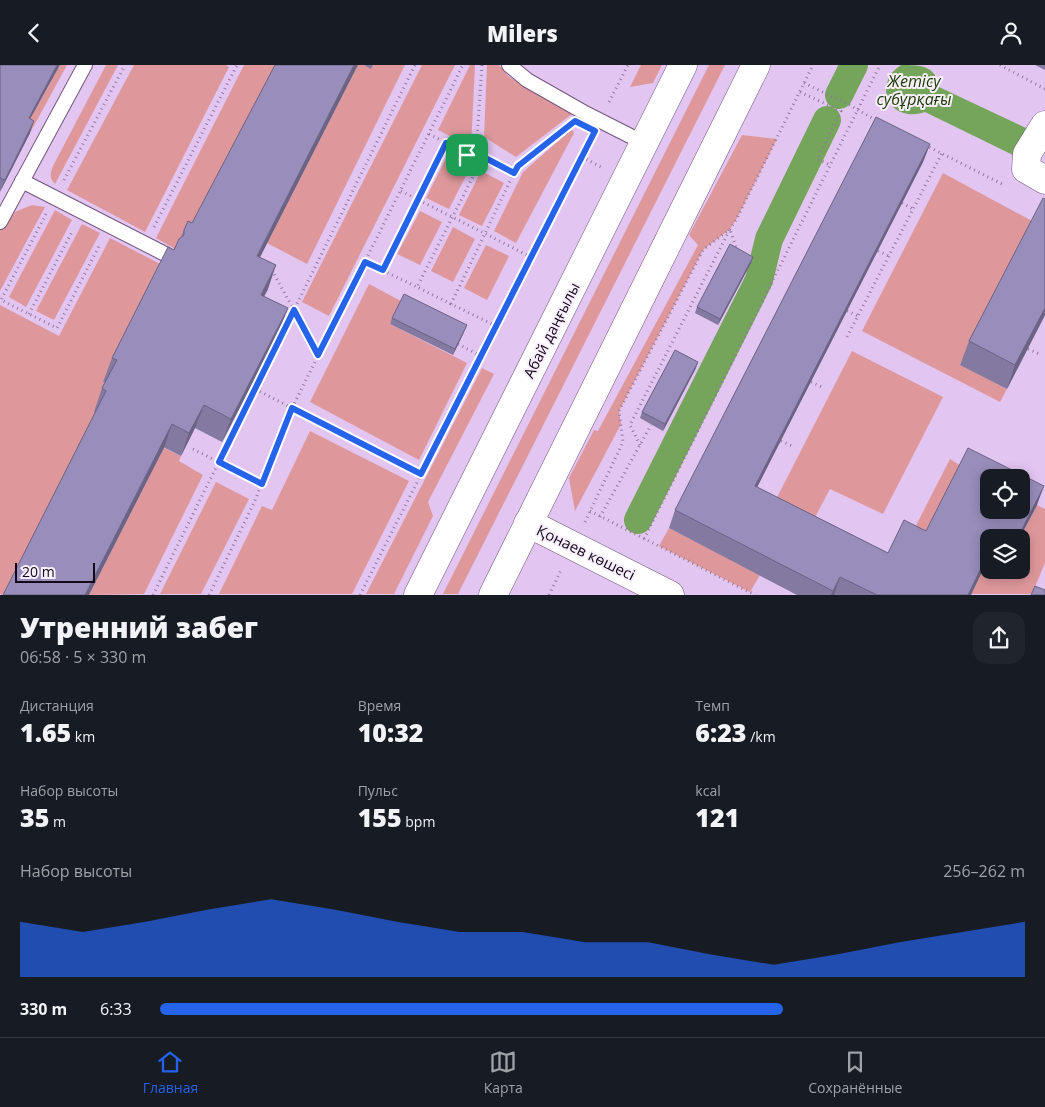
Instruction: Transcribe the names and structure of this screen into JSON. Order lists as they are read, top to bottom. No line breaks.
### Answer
{"streets":{"main road":["Абай даңғылы","Қонаев көшесі"]},"water":["Жетісу субұрқағы"],"scale_bar":"20 m","page":{"header":"Milers","scale":"20 m","heading":["Утренний забег","06:58 · 5 × 330 m"],"stats":[["Дистанция","1.65 km"],["Время","10:32"],["Темп","6:23 /km"],["Набор высоты","35 m"],["Пульс","155 bpm"],["kcal","121"]],"chart":["Набор высоты","256–262 m"],"list":[{"name":"330 m","note":"6:33"}],"tabs":["Главная","Карта","Сохранённые"]}}
